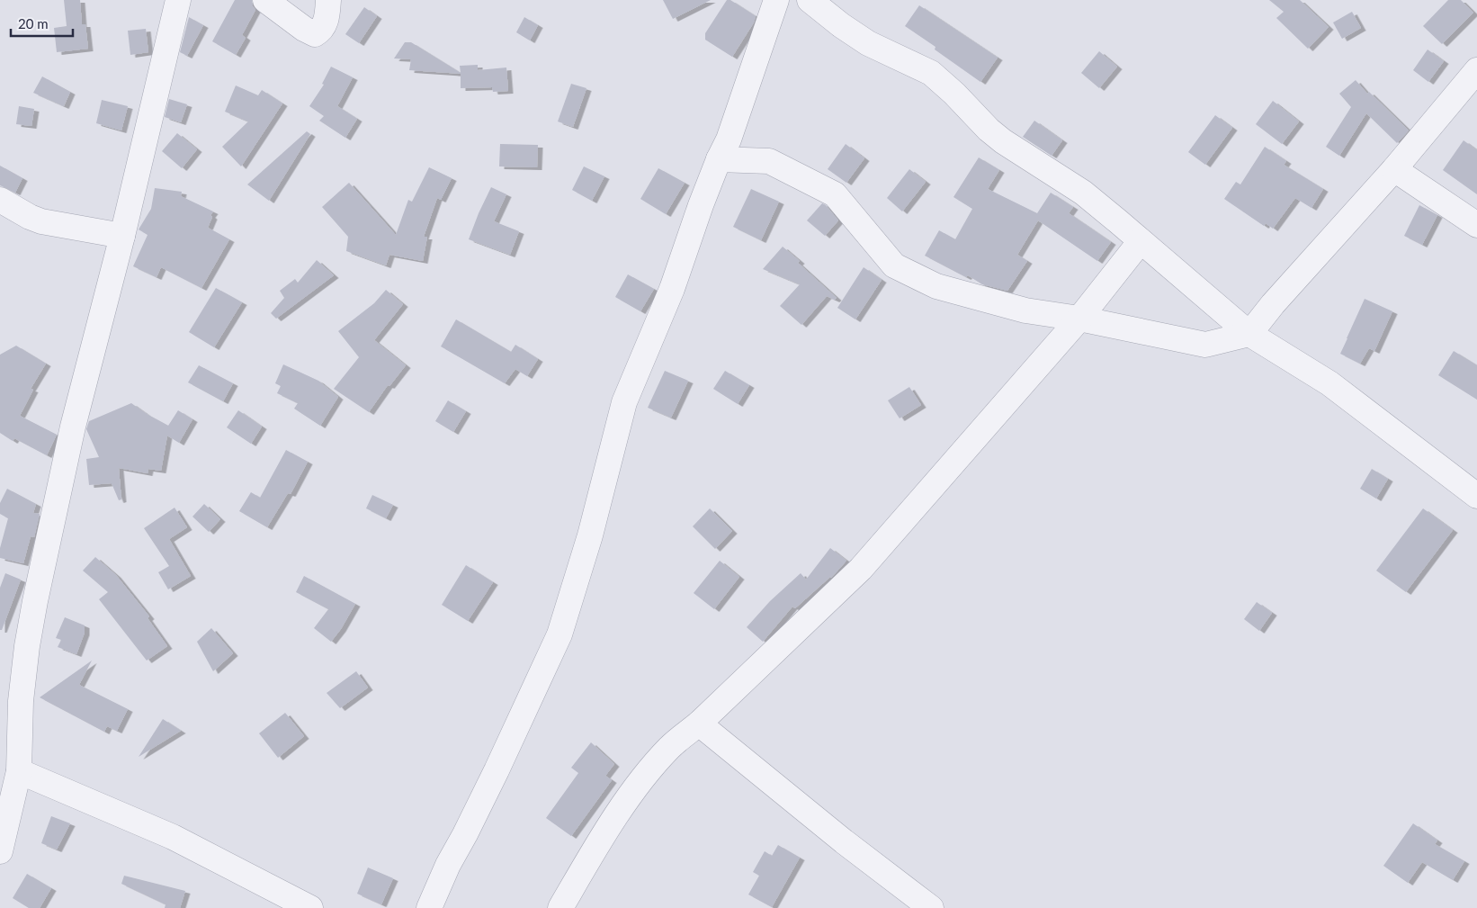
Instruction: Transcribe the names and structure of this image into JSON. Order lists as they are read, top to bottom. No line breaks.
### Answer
{"scale_bar":"20 m"}
